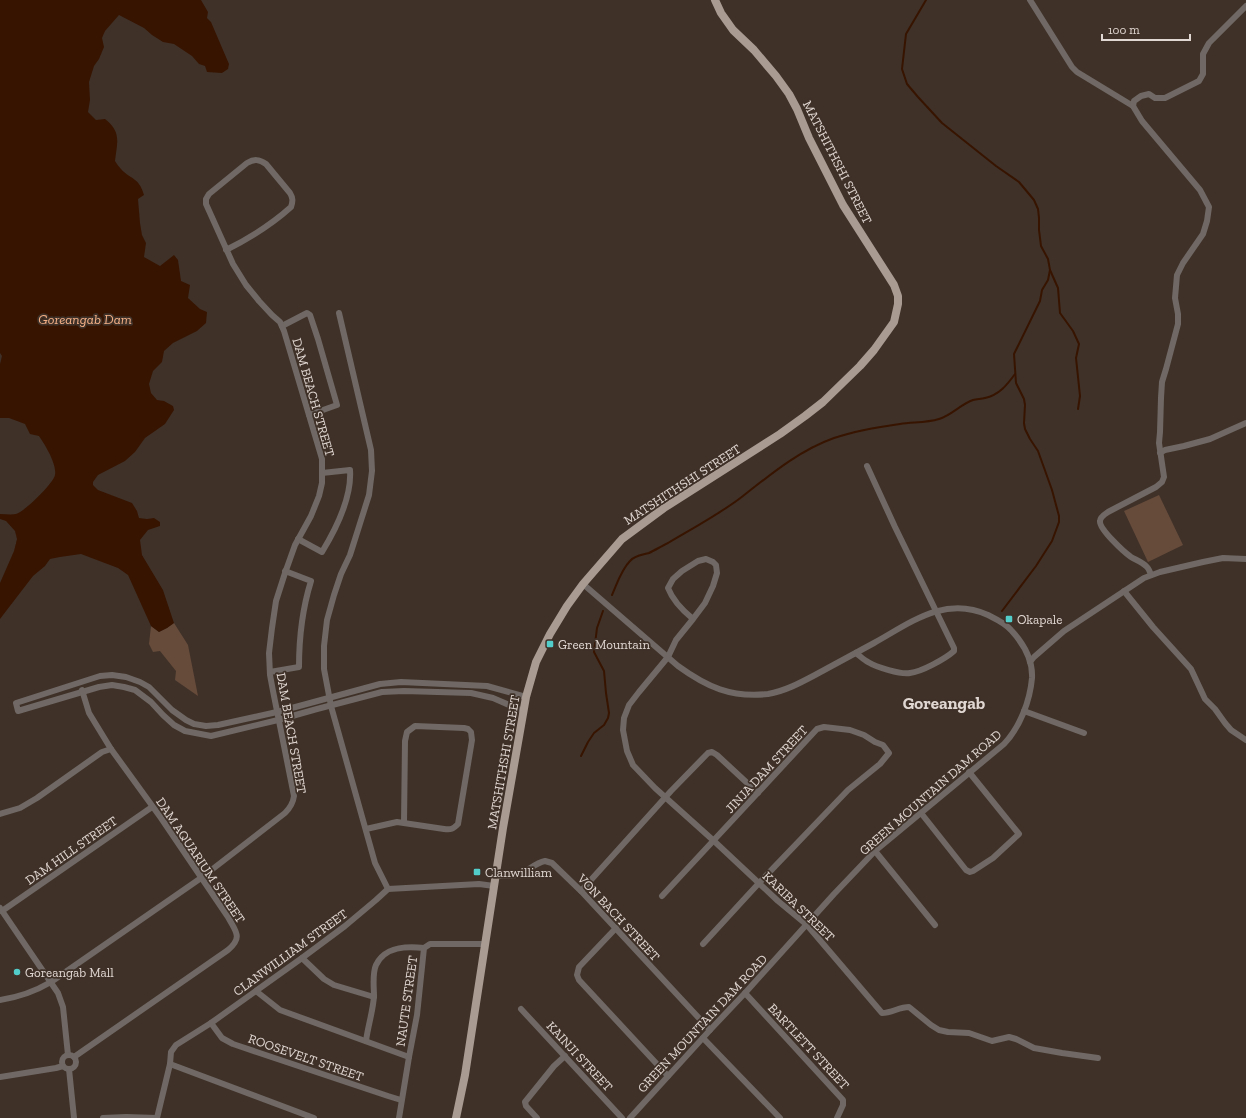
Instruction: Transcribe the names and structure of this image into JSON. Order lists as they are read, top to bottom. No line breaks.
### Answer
{"streets":{"main road":["MATSHITHSHI STREET"],"street":["DAM BEACH STREET","JINJA DAM STREET","GREEN MOUNTAIN DAM ROAD","DAM HILL STREET","DAM AQUARIUM STREET","KARIBA STREET","VON BACH STREET","CLANWILLIAM STREET","NAUTE STREET","BARTLETT STREET","KAINJI STREET","ROOSEVELT STREET"]},"crossings":[["MATSHITHSHI STREET","GREEN MOUNTAIN DAM ROAD"],["MATSHITHSHI STREET","VON BACH STREET"],["MATSHITHSHI STREET","NAUTE STREET"],["DAM BEACH STREET","DAM AQUARIUM STREET"],["JINJA DAM STREET","KARIBA STREET"],["GREEN MOUNTAIN DAM ROAD","KARIBA STREET"],["GREEN MOUNTAIN DAM ROAD","VON BACH STREET"],["GREEN MOUNTAIN DAM ROAD","BARTLETT STREET"],["DAM HILL STREET","DAM AQUARIUM STREET"],["CLANWILLIAM STREET","ROOSEVELT STREET"],["NAUTE STREET","ROOSEVELT STREET"]],"districts":["Goreangab"],"water":["Goreangab Dam"],"places":{"transit":["Okapale","Green Mountain","Clanwilliam"],"other":["Goreangab Mall"]},"scale_bar":"100 m"}
